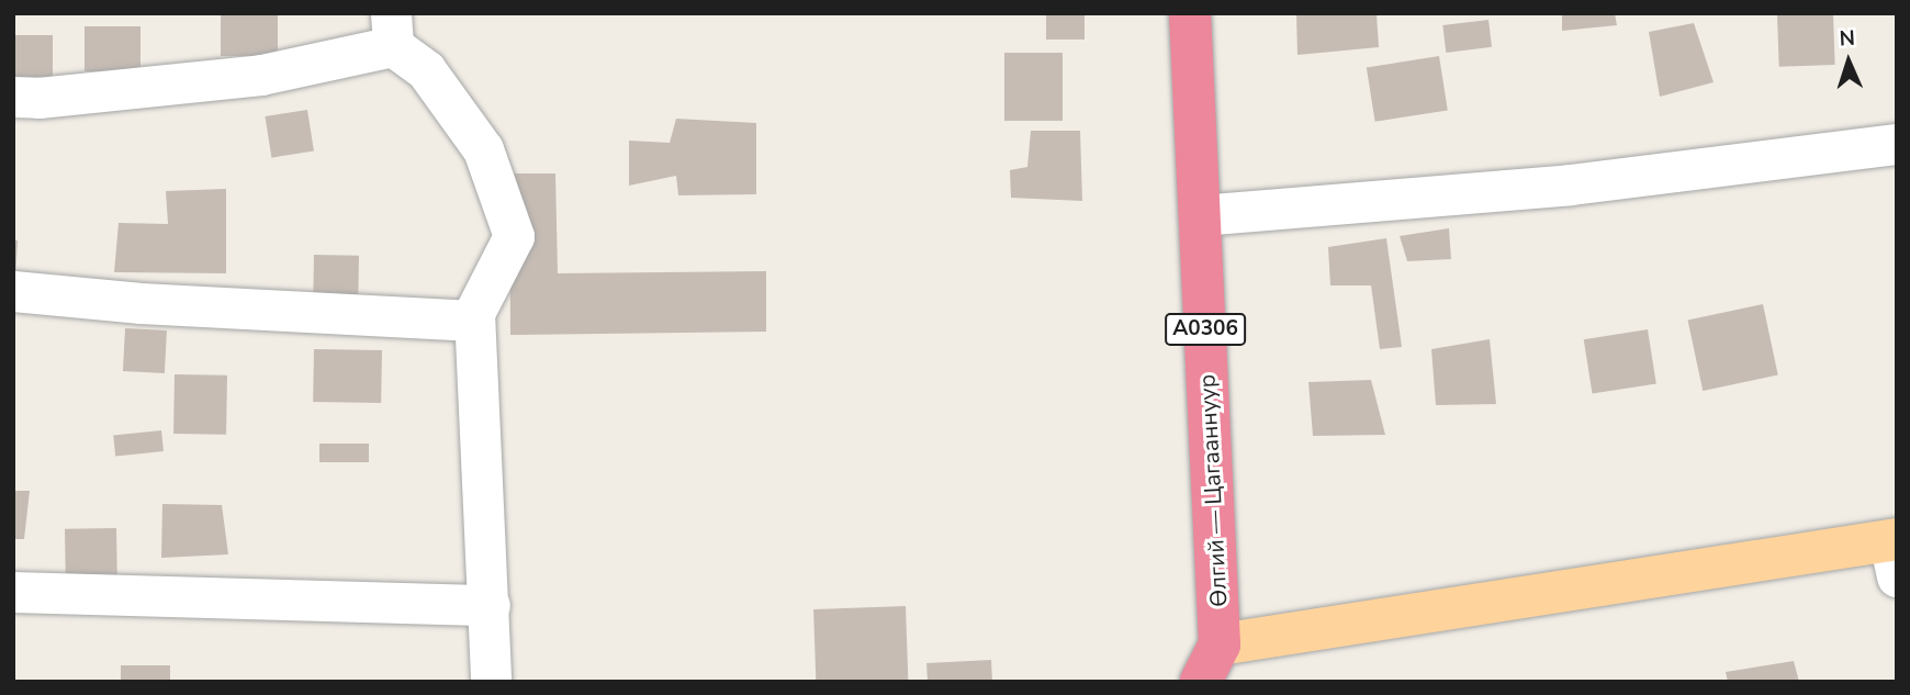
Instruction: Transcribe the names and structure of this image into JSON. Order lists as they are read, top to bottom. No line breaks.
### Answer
{"streets":{"highway":["A0306","Өлгий — Цагааннуур"]},"north":"top"}
